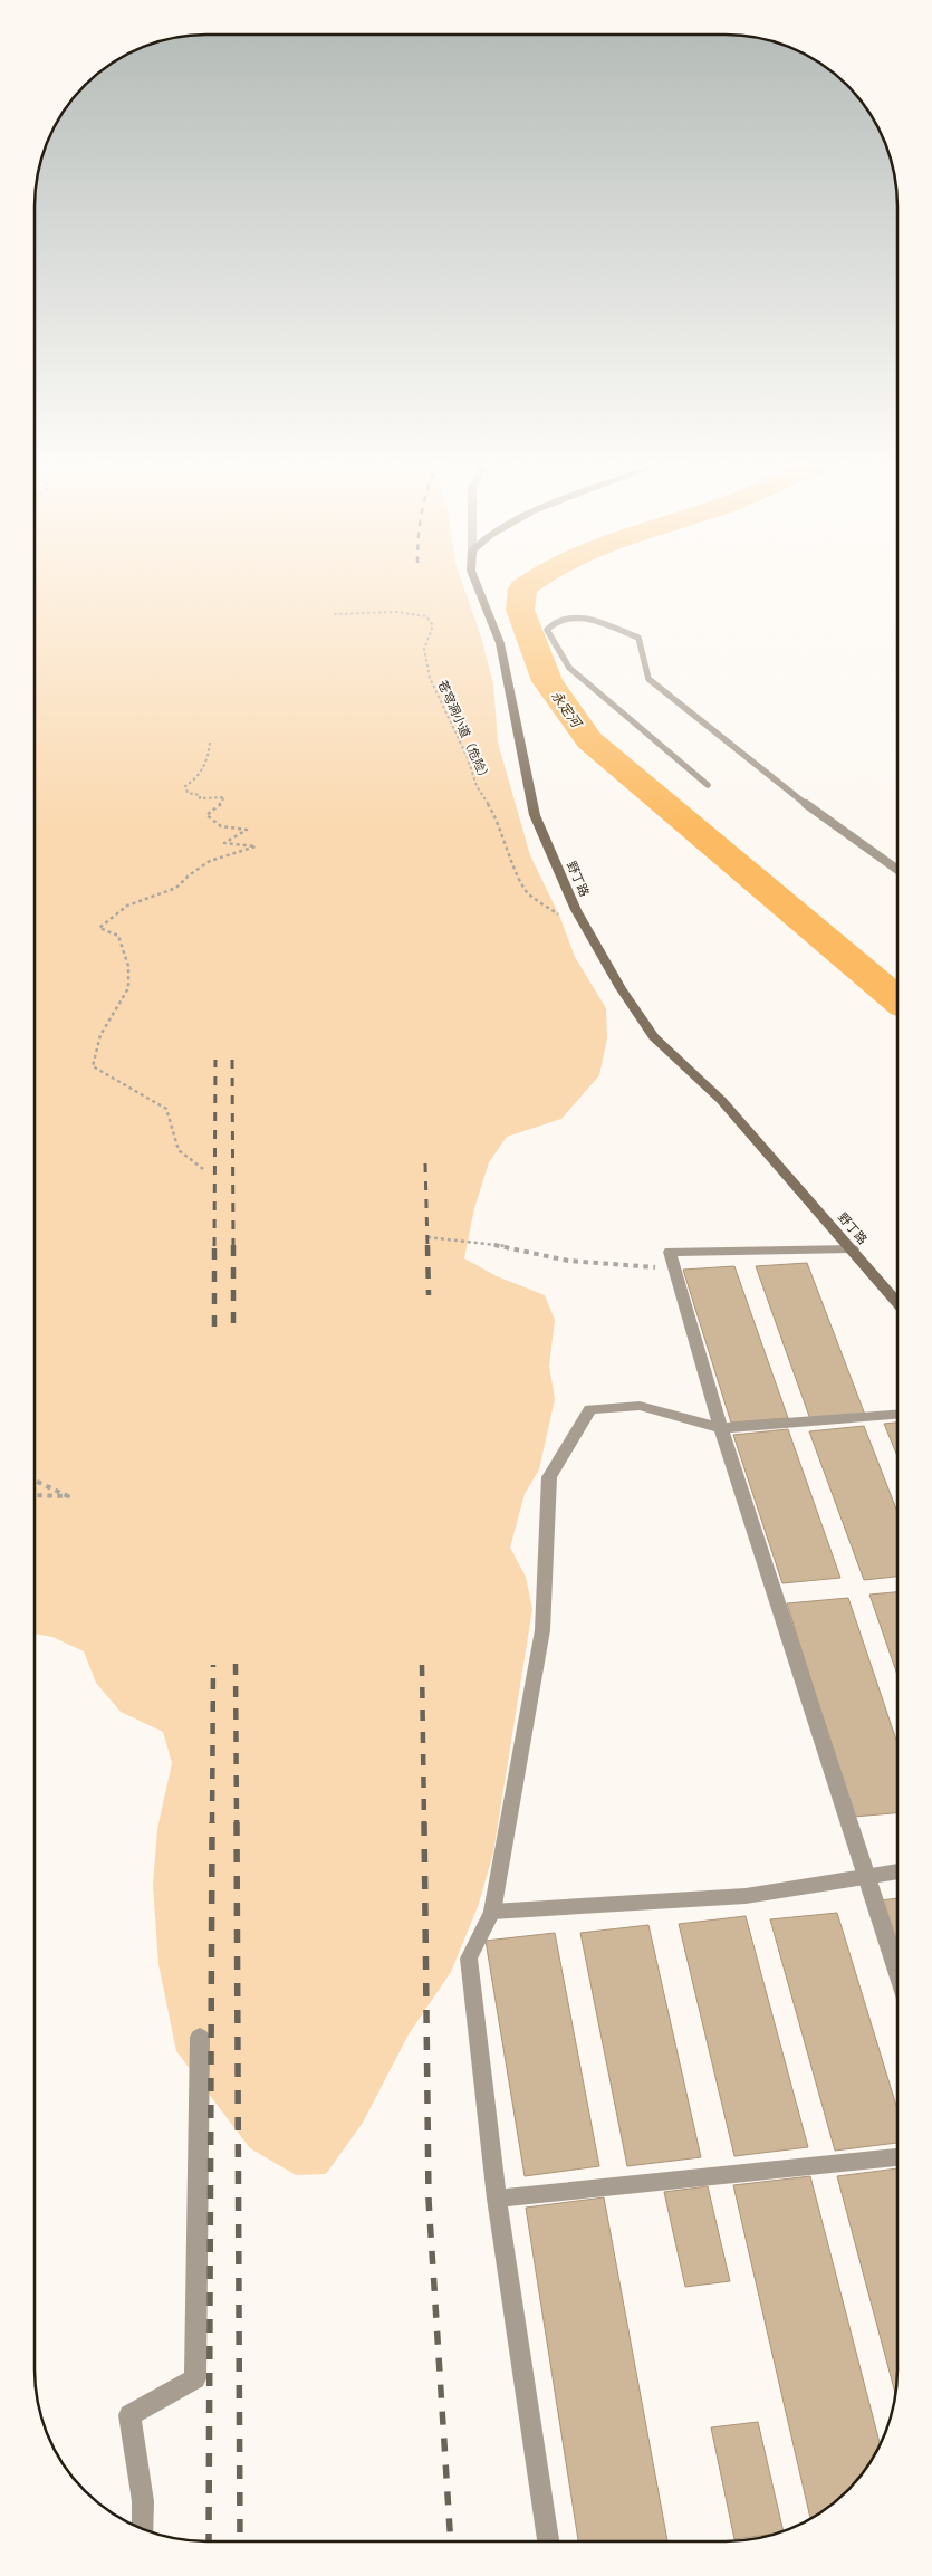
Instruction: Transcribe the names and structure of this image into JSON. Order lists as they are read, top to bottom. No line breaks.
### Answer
{"streets":{"main road":["野丁路"],"path":["苍穹洞小道（危险）"]},"water":["永定河"]}
